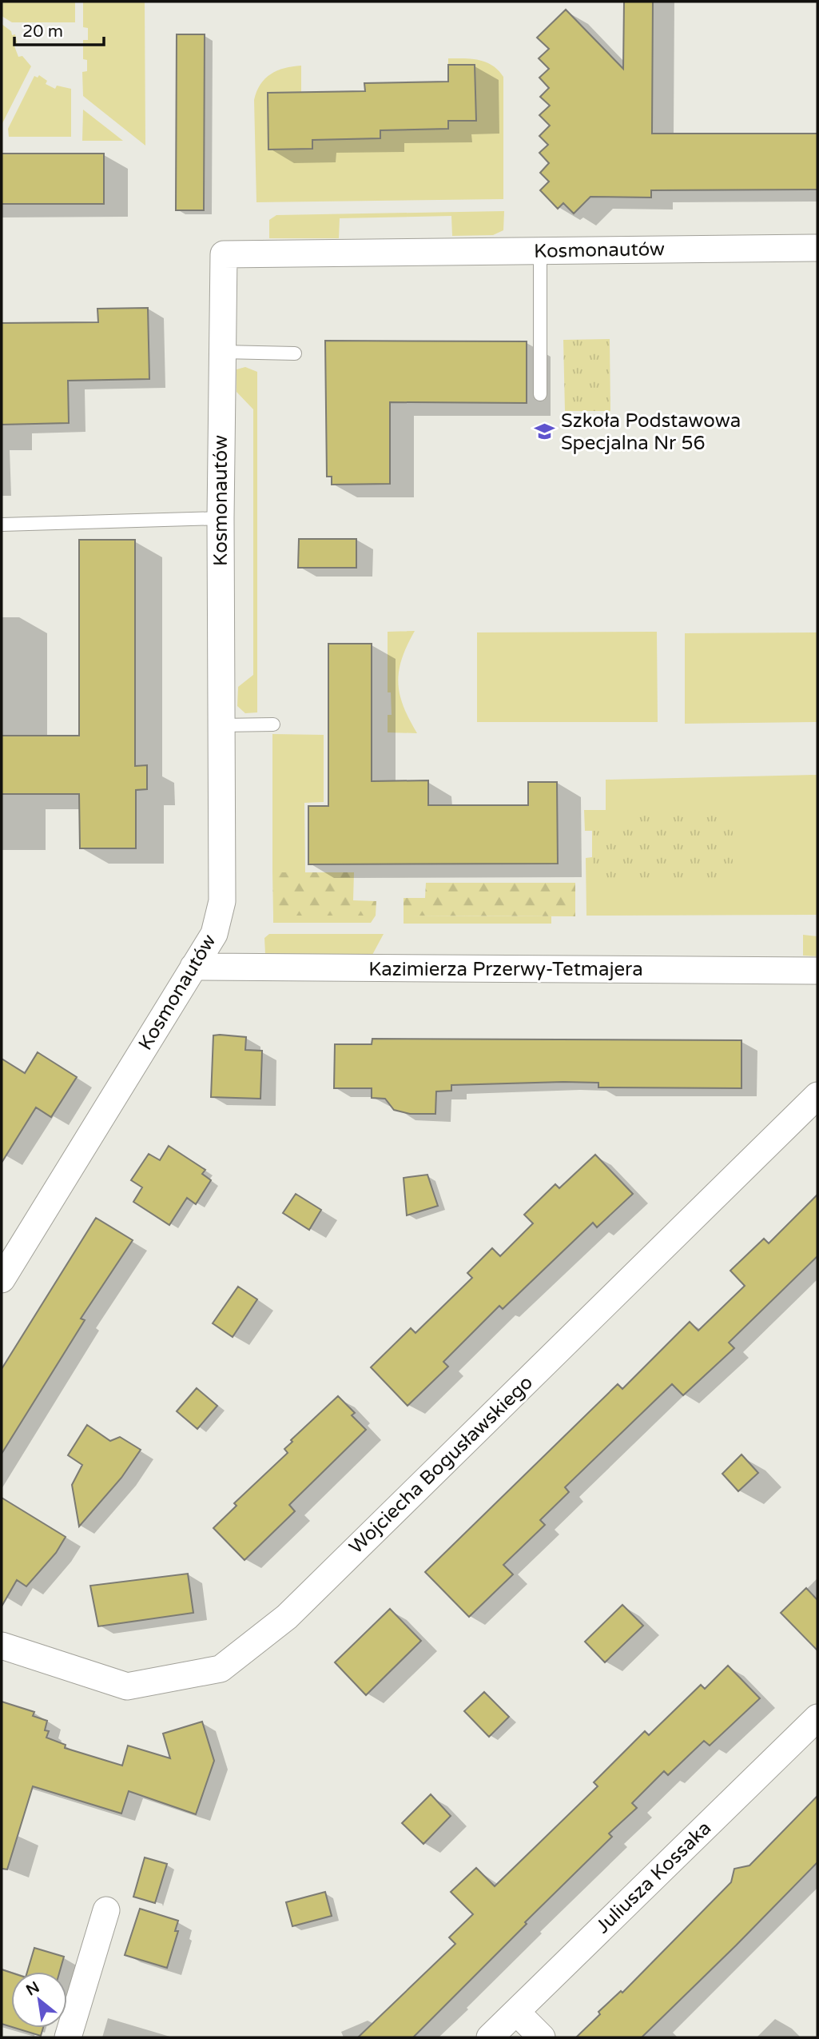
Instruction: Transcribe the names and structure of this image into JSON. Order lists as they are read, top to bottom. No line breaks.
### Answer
{"streets":{"street":["Kosmonautów","Kazimierza Przerwy-Tetmajera","Wojciecha Bogusławskiego","Juliusza Kossaka"]},"crossings":[["Kosmonautów","Kazimierza Przerwy-Tetmajera"]],"places":{"school or university":["Szkoła Podstawowa Specjalna Nr 56"]},"scale_bar":"20 m","north":"top left"}
